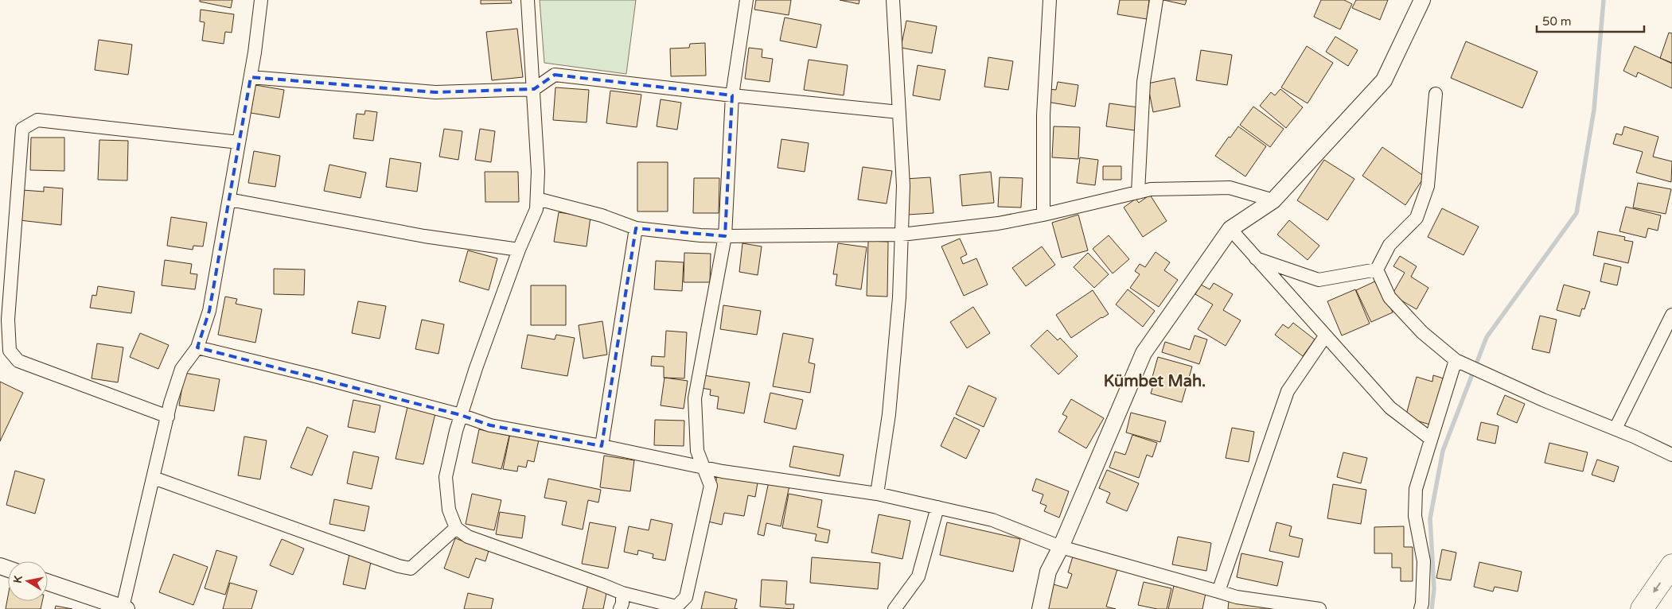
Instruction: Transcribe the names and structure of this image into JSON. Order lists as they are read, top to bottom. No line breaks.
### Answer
{"districts":["Kümbet Mah."],"scale_bar":"50 m","north":"left"}
